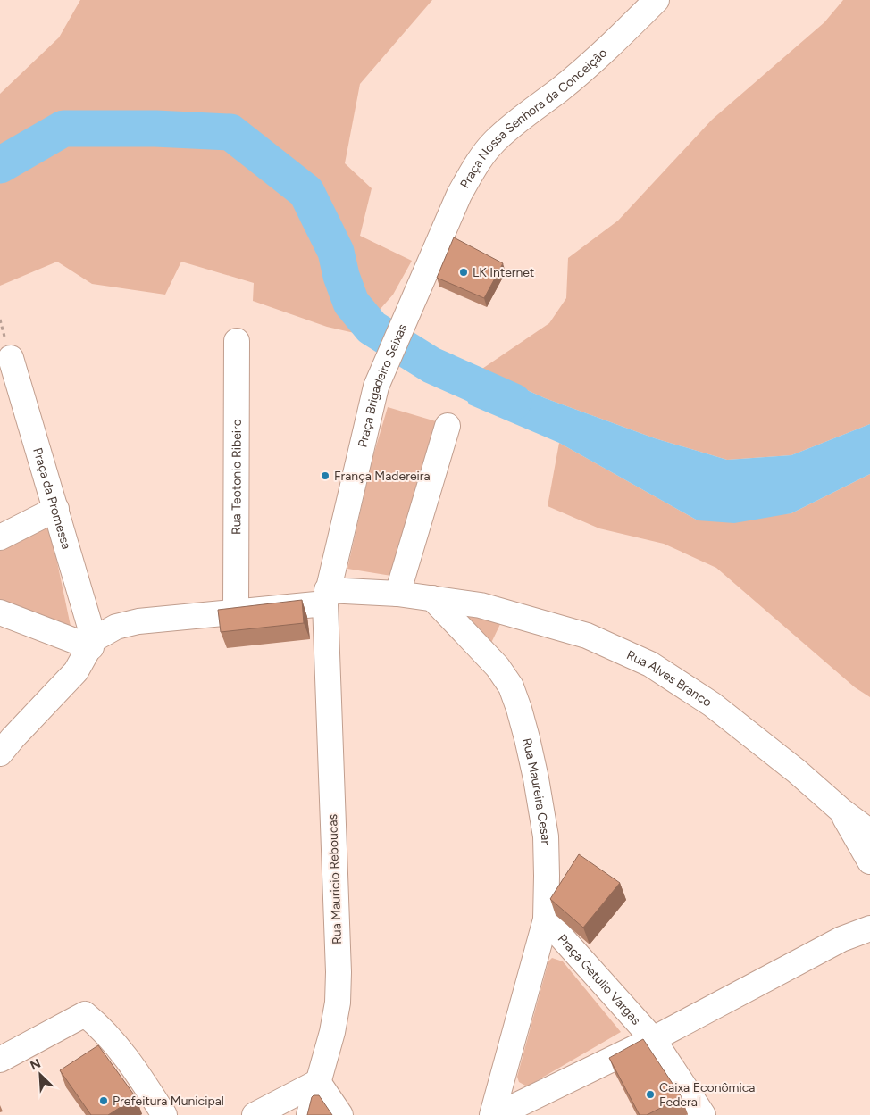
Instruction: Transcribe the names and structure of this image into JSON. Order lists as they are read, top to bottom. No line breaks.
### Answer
{"streets":{"street":["Praça Nossa Senhora da Conceição","Praça Brigadeiro Seixas","Rua Teotonio Ribeiro","Praça da Promessa","Rua Alves Branco","Rua Maureira Cesar","Rua Mauricio Reboucas","Praça Getulio Vargas"]},"crossings":[["Praça Nossa Senhora da Conceição","Praça Brigadeiro Seixas"],["Praça Brigadeiro Seixas","Rua Mauricio Reboucas"],["Rua Alves Branco","Rua Maureira Cesar"],["Rua Maureira Cesar","Praça Getulio Vargas"]],"places":["LK Internet","França Madereira","Caixa Econômica Federal","Prefeitura Municipal"],"north":"top left"}
